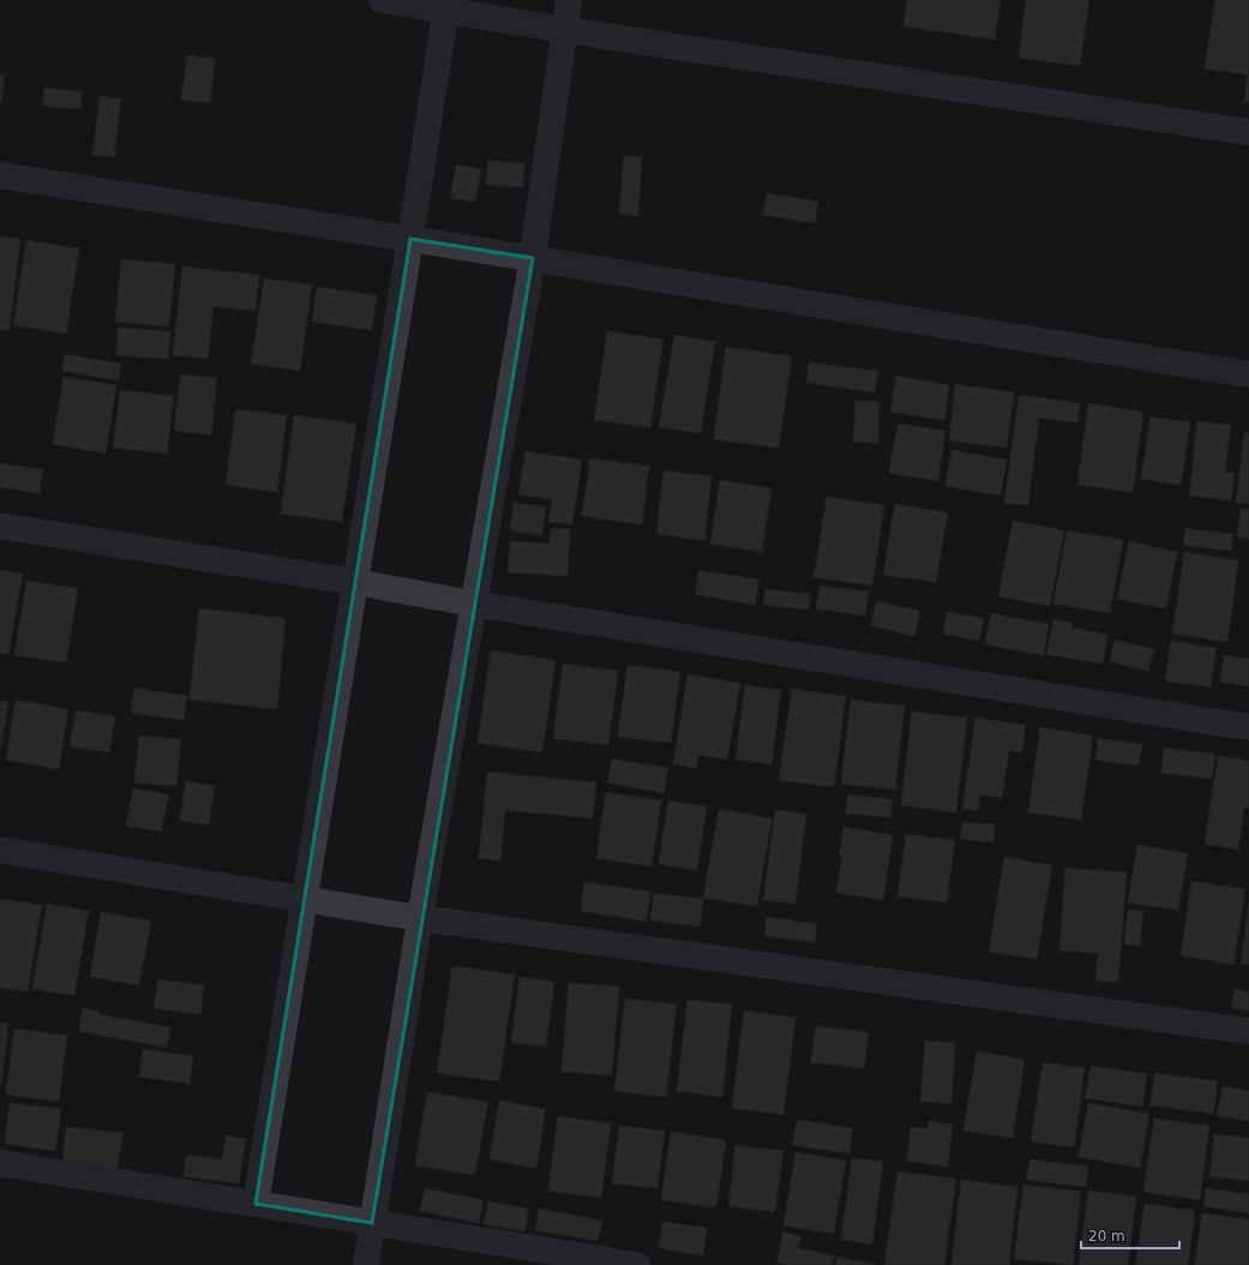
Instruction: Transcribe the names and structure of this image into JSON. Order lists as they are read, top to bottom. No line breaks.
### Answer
{"scale_bar":"20 m"}
